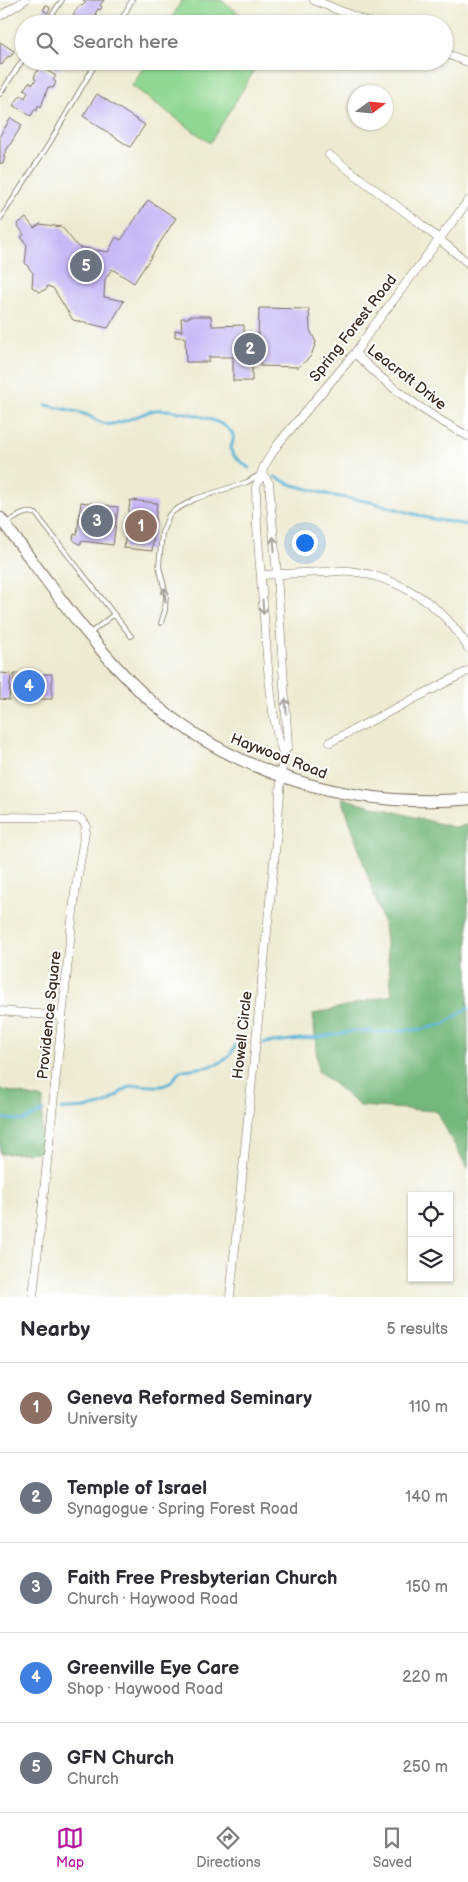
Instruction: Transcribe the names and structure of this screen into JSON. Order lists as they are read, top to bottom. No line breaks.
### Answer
{"streets":{"main road":["Haywood Road"],"street":["Spring Forest Road","Leacroft Drive","Providence Square","Howell Circle"]},"crossings":[["Spring Forest Road","Leacroft Drive"],["Spring Forest Road","Haywood Road"],["Spring Forest Road","Howell Circle"],["Haywood Road","Howell Circle"]],"north":"right","page":{"search":"Search here","pins":["5","2","3","1","4"],"heading":["Nearby","5 results"],"list":[{"mark":"1","name":"Geneva Reformed Seminary","note":"University","value":"110 m"},{"mark":"2","name":"Temple of Israel","note":"Synagogue · Spring Forest Road","value":"140 m"},{"mark":"3","name":"Faith Free Presbyterian Church","note":"Church · Haywood Road","value":"150 m"},{"mark":"4","name":"Greenville Eye Care","note":"Shop · Haywood Road","value":"220 m"},{"mark":"5","name":"GFN Church","note":"Church","value":"250 m"}],"nav":["Map","Directions","Saved"]}}
